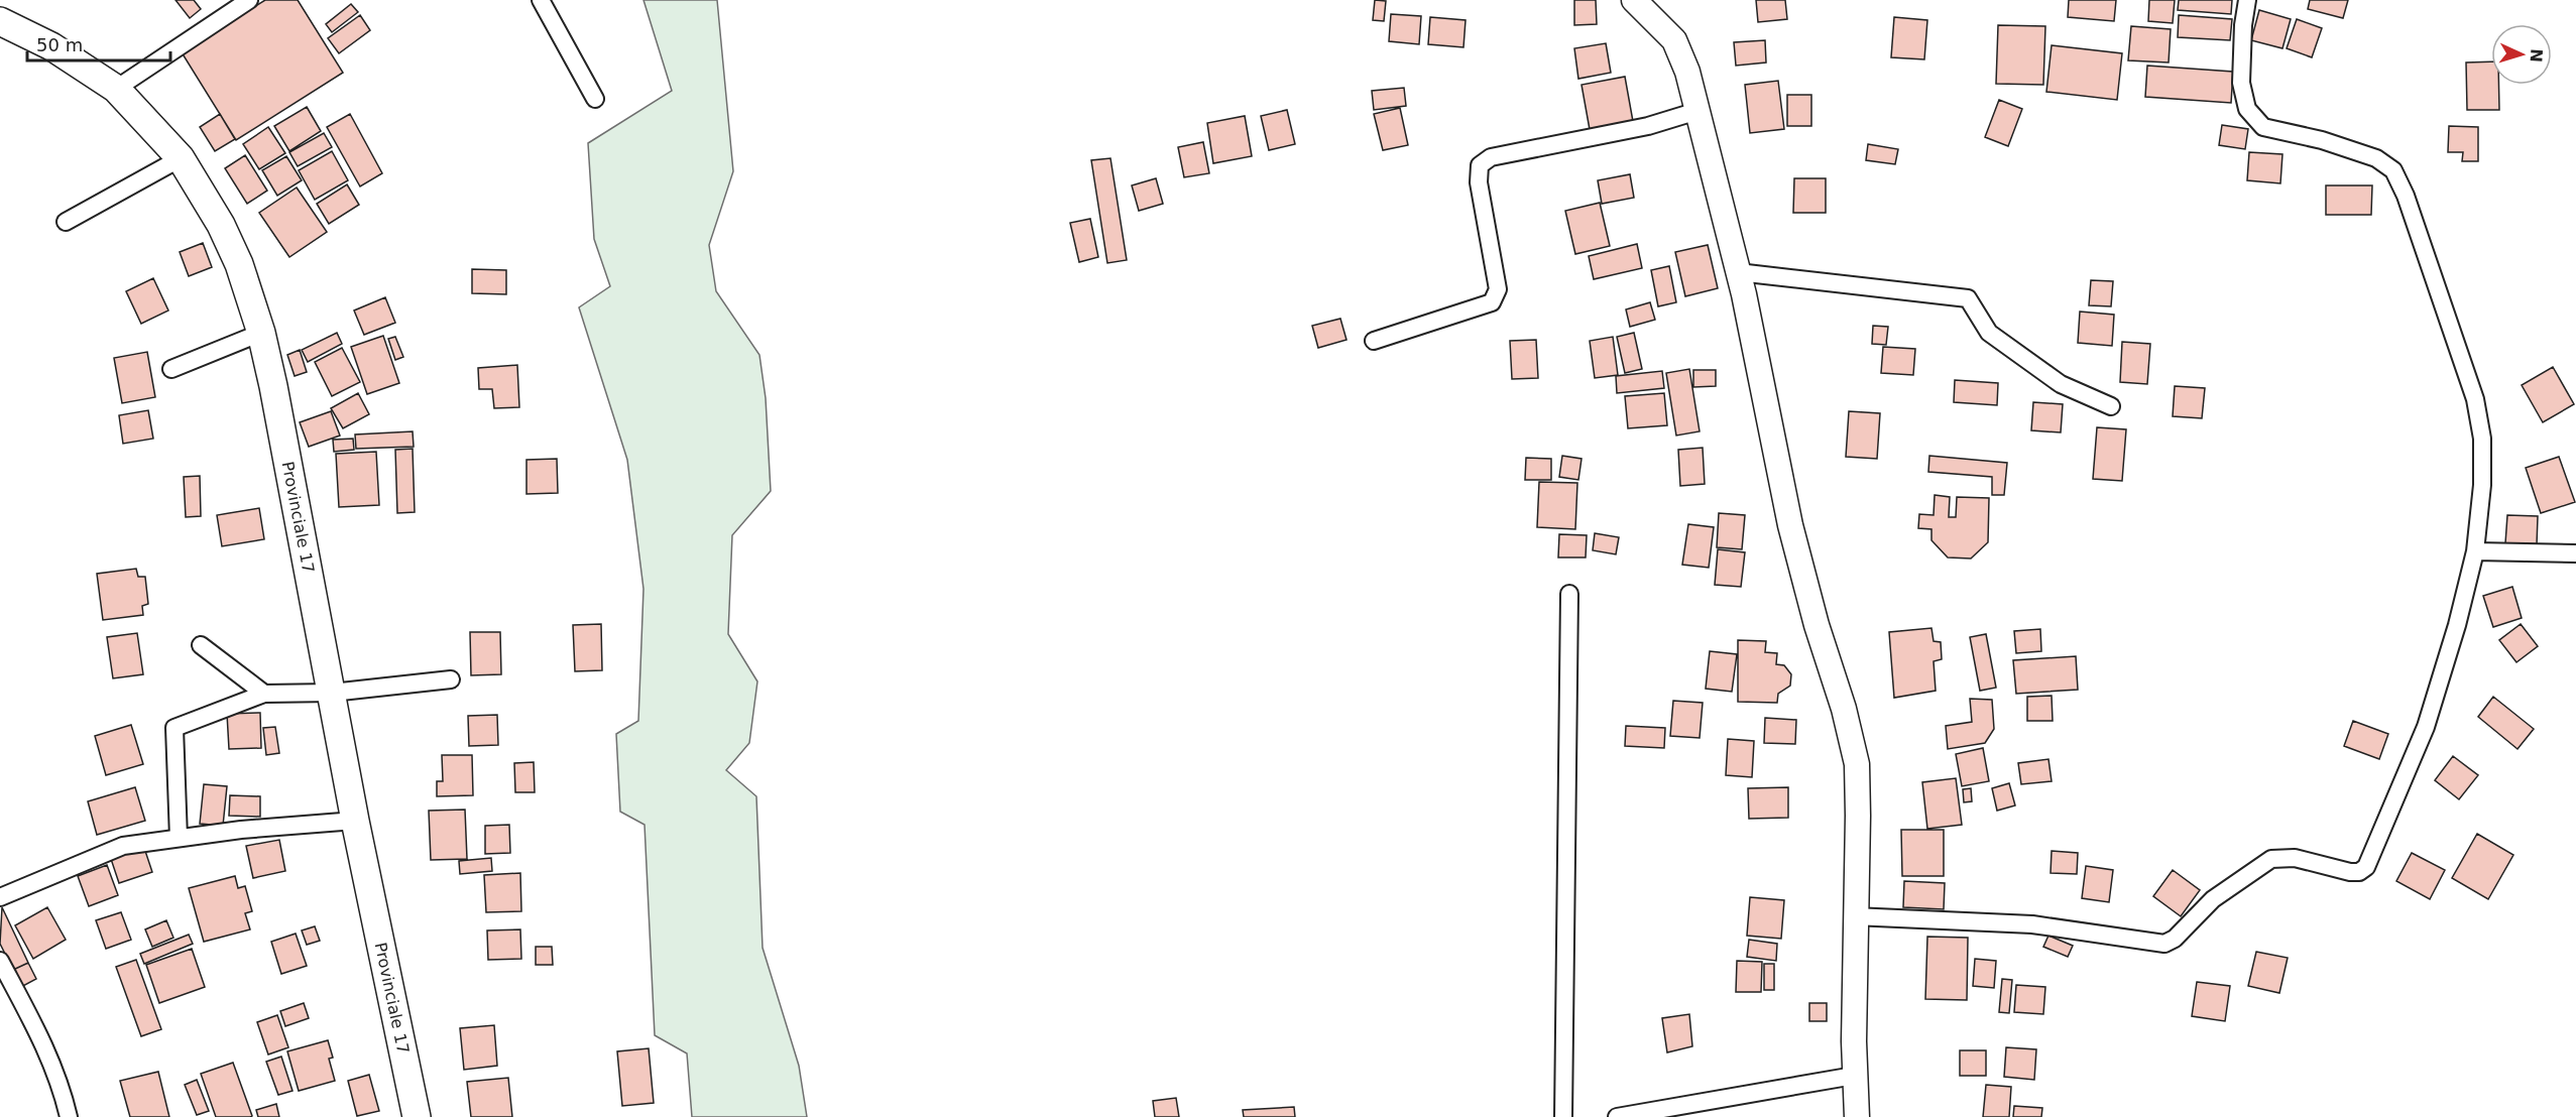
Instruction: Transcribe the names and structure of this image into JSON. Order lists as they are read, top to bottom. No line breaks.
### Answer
{"streets":{"main road":["Provinciale 17"]},"scale_bar":"50 m","north":"right"}
